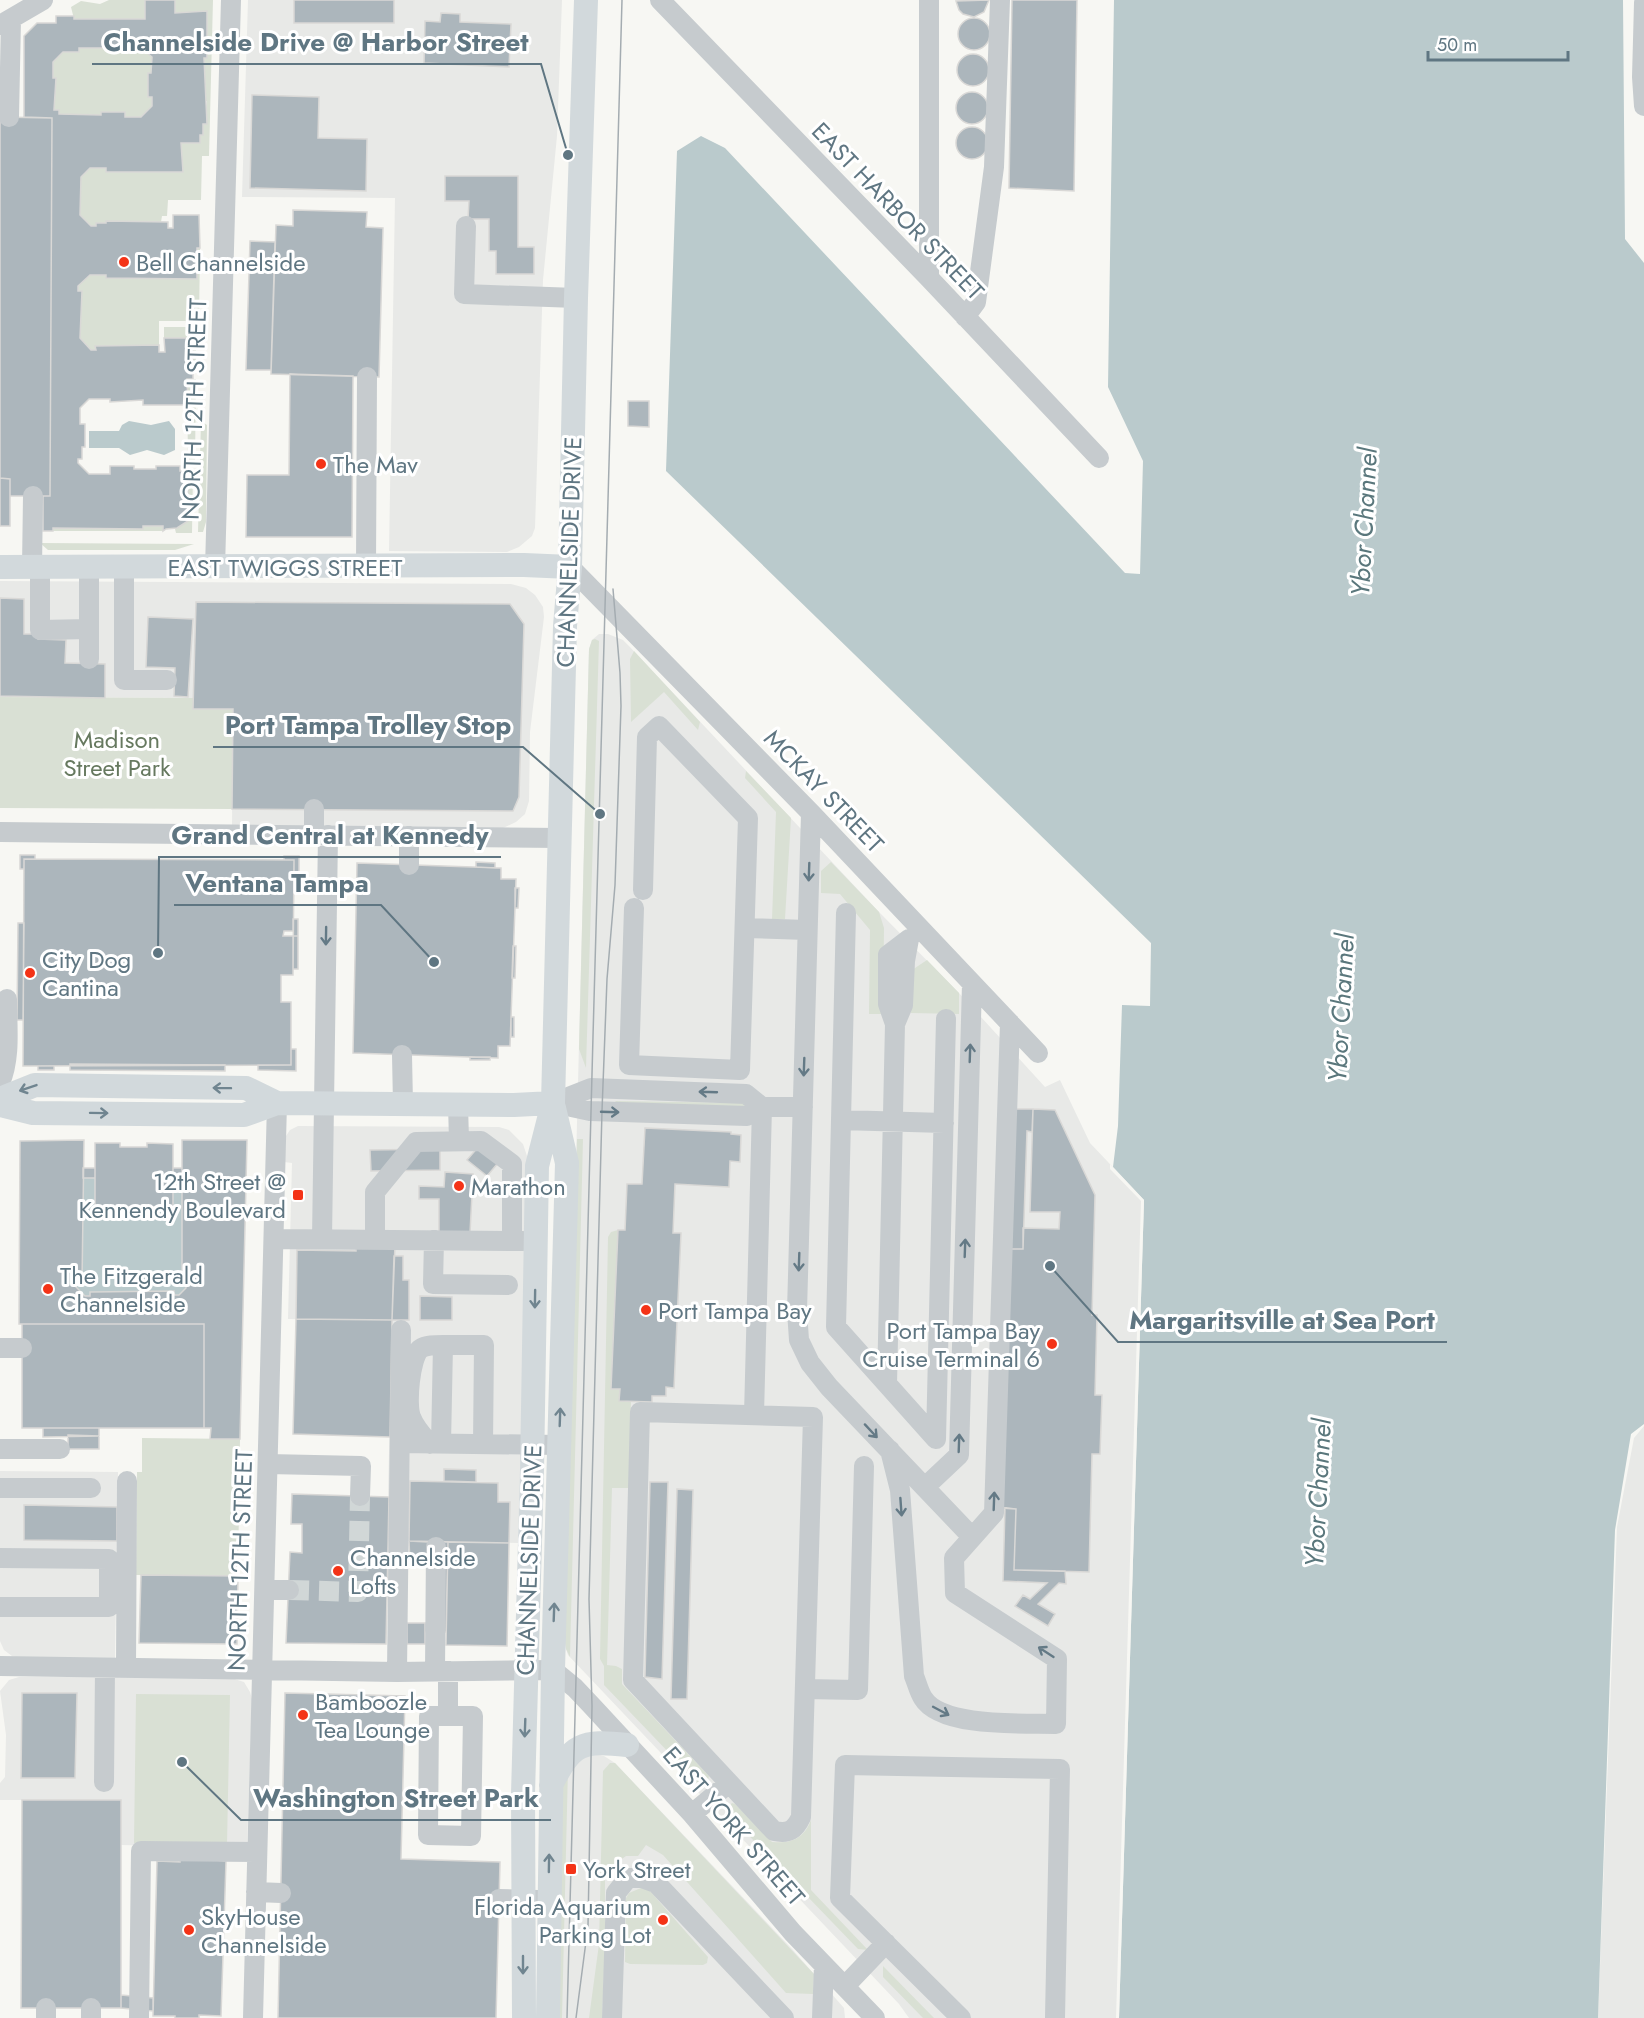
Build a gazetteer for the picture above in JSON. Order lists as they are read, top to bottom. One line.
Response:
{"streets":{"main road":["CHANNELSIDE DRIVE","EAST TWIGGS STREET"],"street":["EAST HARBOR STREET","NORTH 12TH STREET","MCKAY STREET","EAST YORK STREET"]},"crossings":[["NORTH 12TH STREET","EAST TWIGGS STREET"],["CHANNELSIDE DRIVE","EAST TWIGGS STREET"],["CHANNELSIDE DRIVE","MCKAY STREET"],["CHANNELSIDE DRIVE","EAST YORK STREET"],["EAST TWIGGS STREET","MCKAY STREET"]],"water":["Ybor Channel"],"parks":["Madison Street Park"],"places":{"other":["Channelside Drive @ Harbor Street","Bell Channelside","The Mav","Port Tampa Trolley Stop","Grand Central at Kennedy","Ventana Tampa","City Dog Cantina","Marathon","Margaritsville at Sea Port","The Fitzgerald Channelside","Port Tampa Bay","Port Tampa Bay Cruise Terminal 6","Channelside Lofts","Bamboozle Tea Lounge","Washington Street Park","Florida Aquarium Parking Lot","SkyHouse Channelside"],"transit":["12th Street @ Kennendy Boulevard","York Street"]},"scale_bar":"50 m"}
